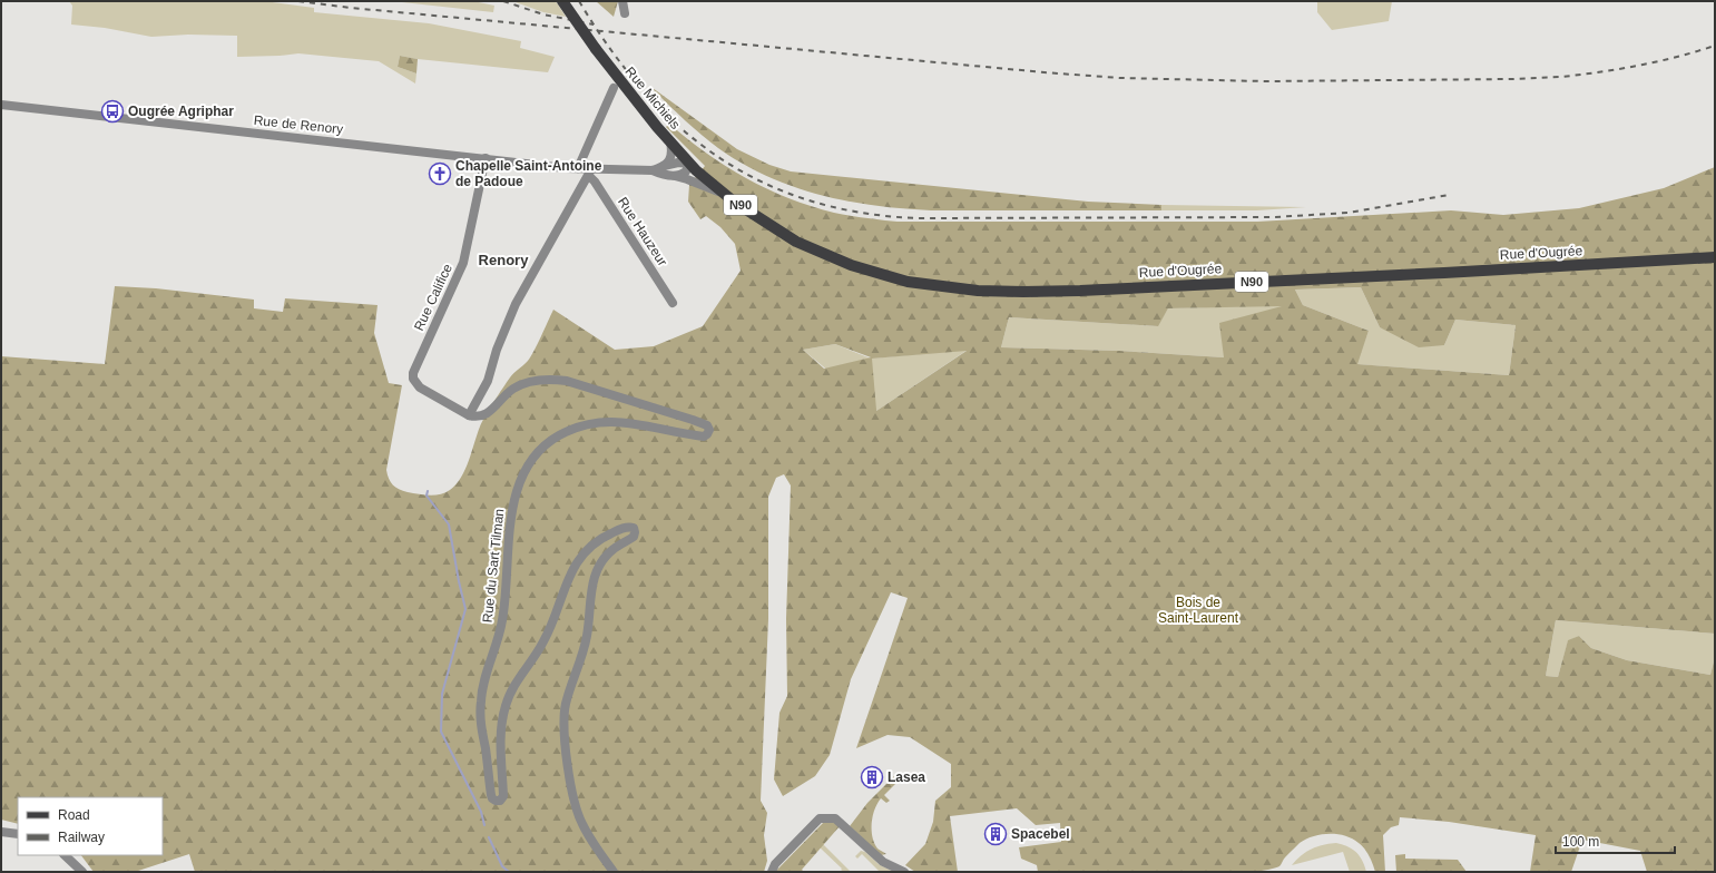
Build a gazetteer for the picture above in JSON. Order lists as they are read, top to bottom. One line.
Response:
{"streets":{"main road":["Rue Michiels","N90","Rue d'Ougrée"],"street":["Rue de Renory","Rue Hauzeur","Rue Califice","Rue du Sart Tilman"]},"crossings":[["Rue Michiels","Rue d'Ougrée"],["Rue de Renory","Rue d'Ougrée"],["Rue de Renory","Rue Califice"],["Rue Hauzeur","Rue d'Ougrée"],["Rue Califice","Rue du Sart Tilman"]],"districts":["Renory"],"parks":["Bois de Saint-Laurent"],"places":{"bus stop":["Ougrée Agriphar"],"church":["Chapelle Saint-Antoine de Padoue"],"building":["Lasea","Spacebel"]},"legend":["Road","Railway"],"scale_bar":"100 m"}
